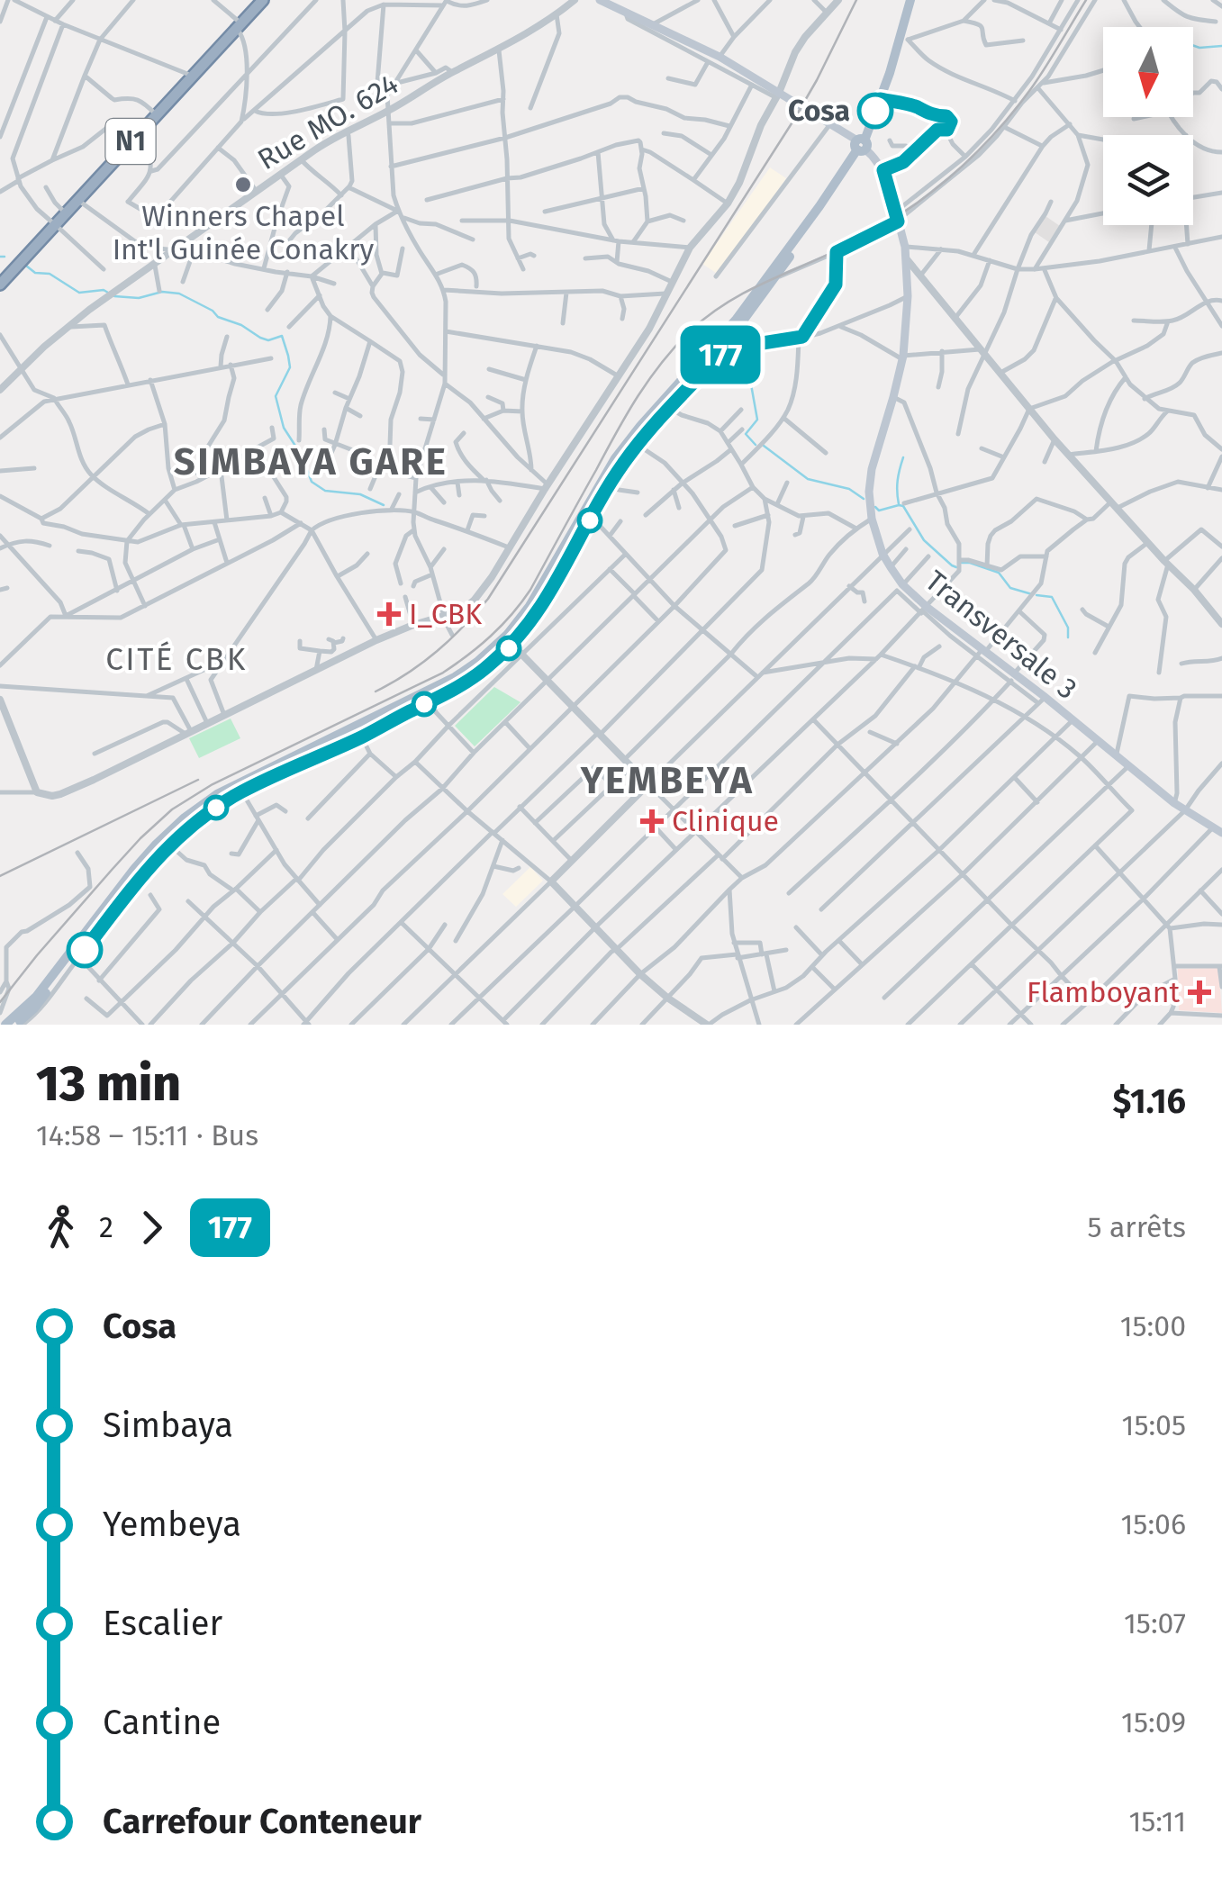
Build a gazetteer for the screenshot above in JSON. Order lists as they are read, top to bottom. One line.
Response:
{"streets":{"highway":["N1"],"main road":["Transversale 3"],"street":["Rue MO. 624"]},"districts":["SIMBAYA GARE","CITÉ CBK","YEMBEYA"],"places":{"other":["Cosa","Winners Chapel Int'l Guinée Conakry"],"health":["I_CBK","Clinique","Flamboyant"]},"lines":["bus line 177"],"north":"bottom","page":{"on_map":"177","heading":["13 min","14:58 – 15:11 · Bus","$1.16"],"legs":["2","177","5 arrêts"],"list":[{"name":"Cosa","value":"15:00"},{"name":"Simbaya","value":"15:05"},{"name":"Yembeya","value":"15:06"},{"name":"Escalier","value":"15:07"},{"name":"Cantine","value":"15:09"},{"name":"Carrefour Conteneur","value":"15:11"}]}}
